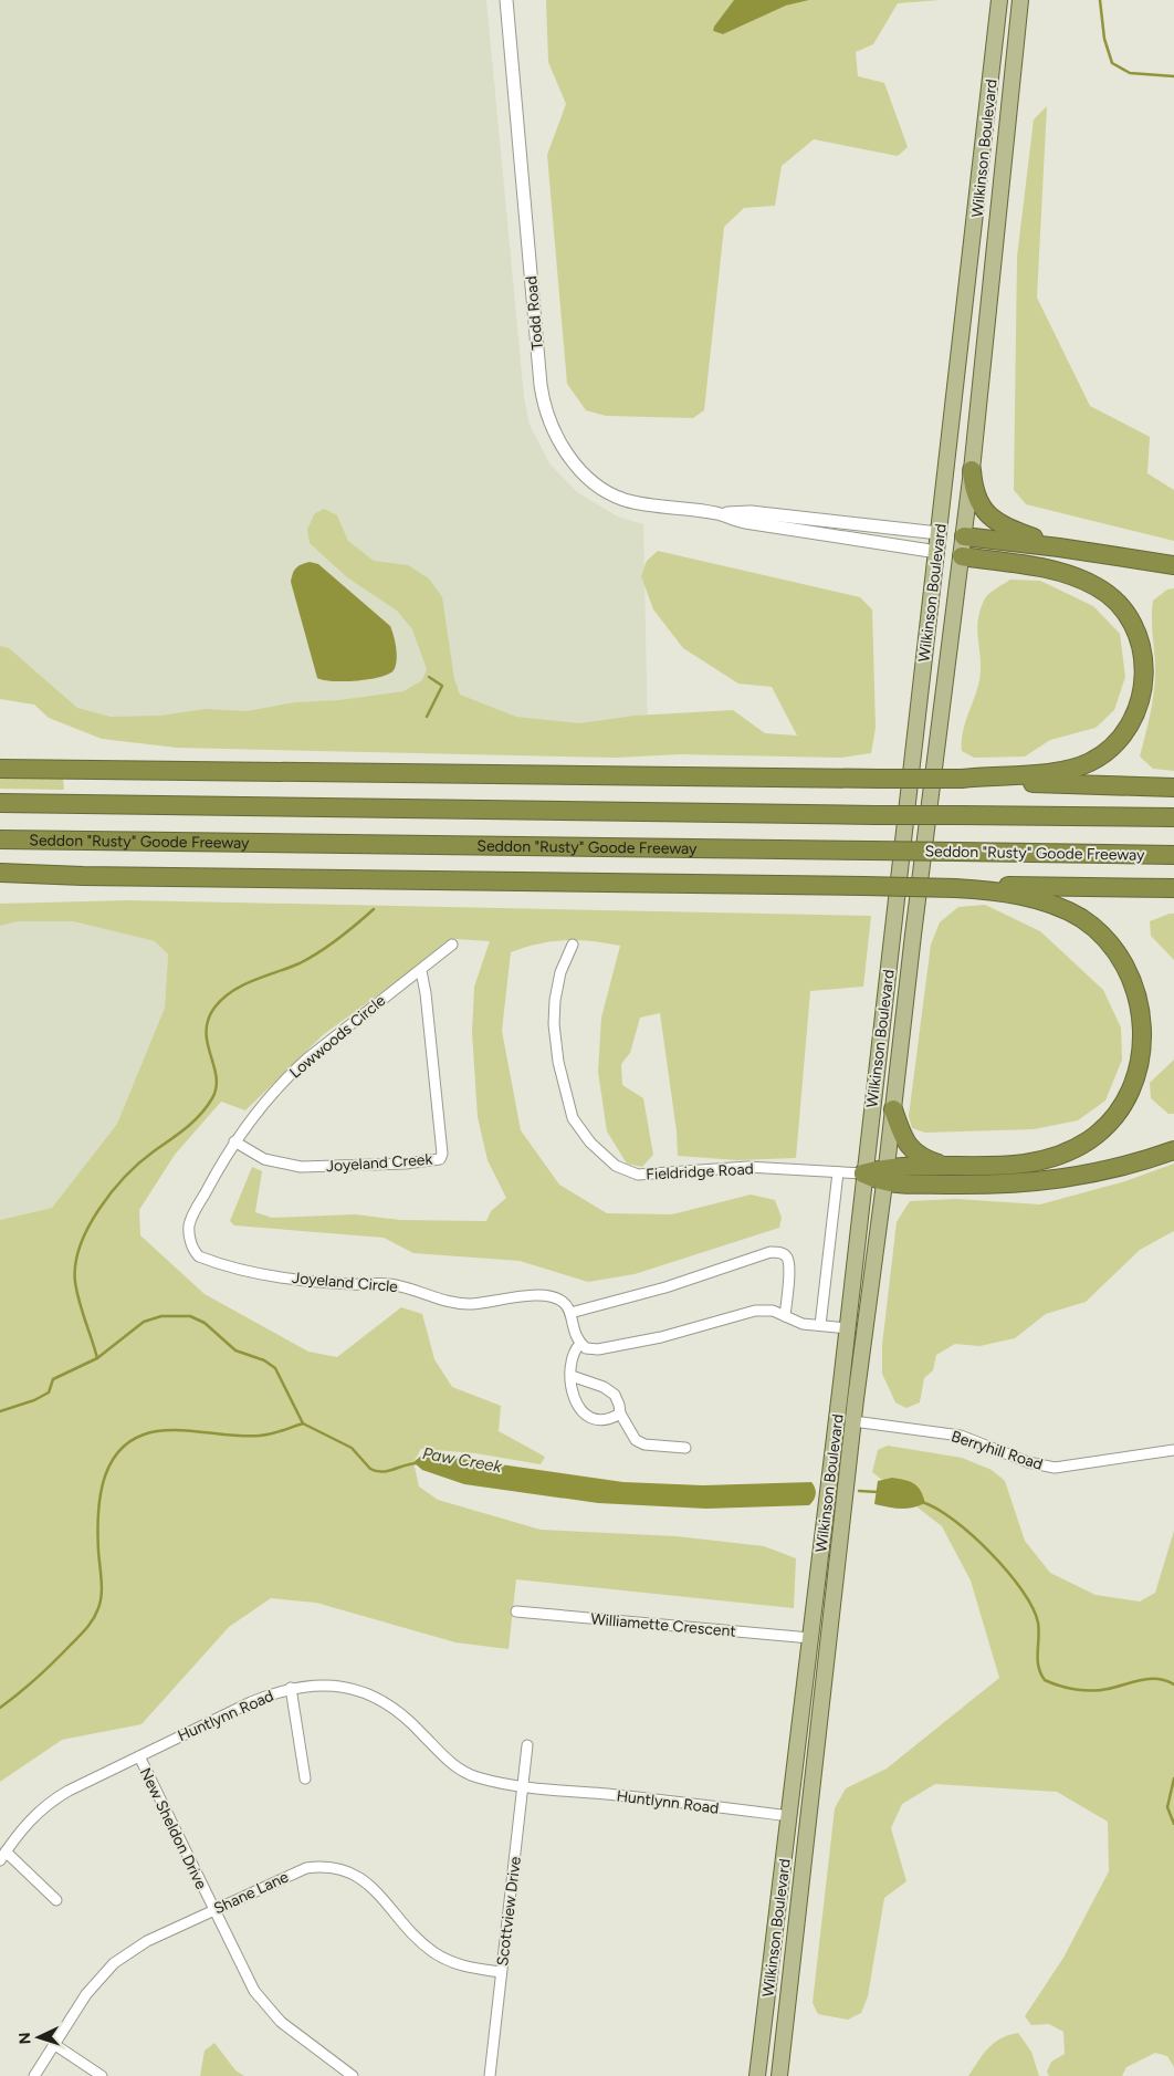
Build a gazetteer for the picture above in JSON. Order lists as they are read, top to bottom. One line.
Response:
{"streets":{"highway":["Seddon \"Rusty\" Goode Freeway"],"main road":["Wilkinson Boulevard"],"street":["Todd Road","Lowwoods Circle","Joyeland Creek","Fieldridge Road","Joyeland Circle","Berryhill Road","Williamette Crescent","Huntlynn Road","New Sheldon Drive","Shane Lane","Scottview Drive"]},"crossings":[["Wilkinson Boulevard","Todd Road"],["Wilkinson Boulevard","Fieldridge Road"],["Wilkinson Boulevard","Berryhill Road"],["Wilkinson Boulevard","Williamette Crescent"],["Wilkinson Boulevard","Huntlynn Road"],["Lowwoods Circle","Joyeland Creek"],["Lowwoods Circle","Joyeland Circle"],["Joyeland Creek","Joyeland Circle"],["Huntlynn Road","New Sheldon Drive"],["Huntlynn Road","Scottview Drive"],["New Sheldon Drive","Shane Lane"],["Shane Lane","Scottview Drive"]],"water":["Paw Creek"],"north":"left"}
